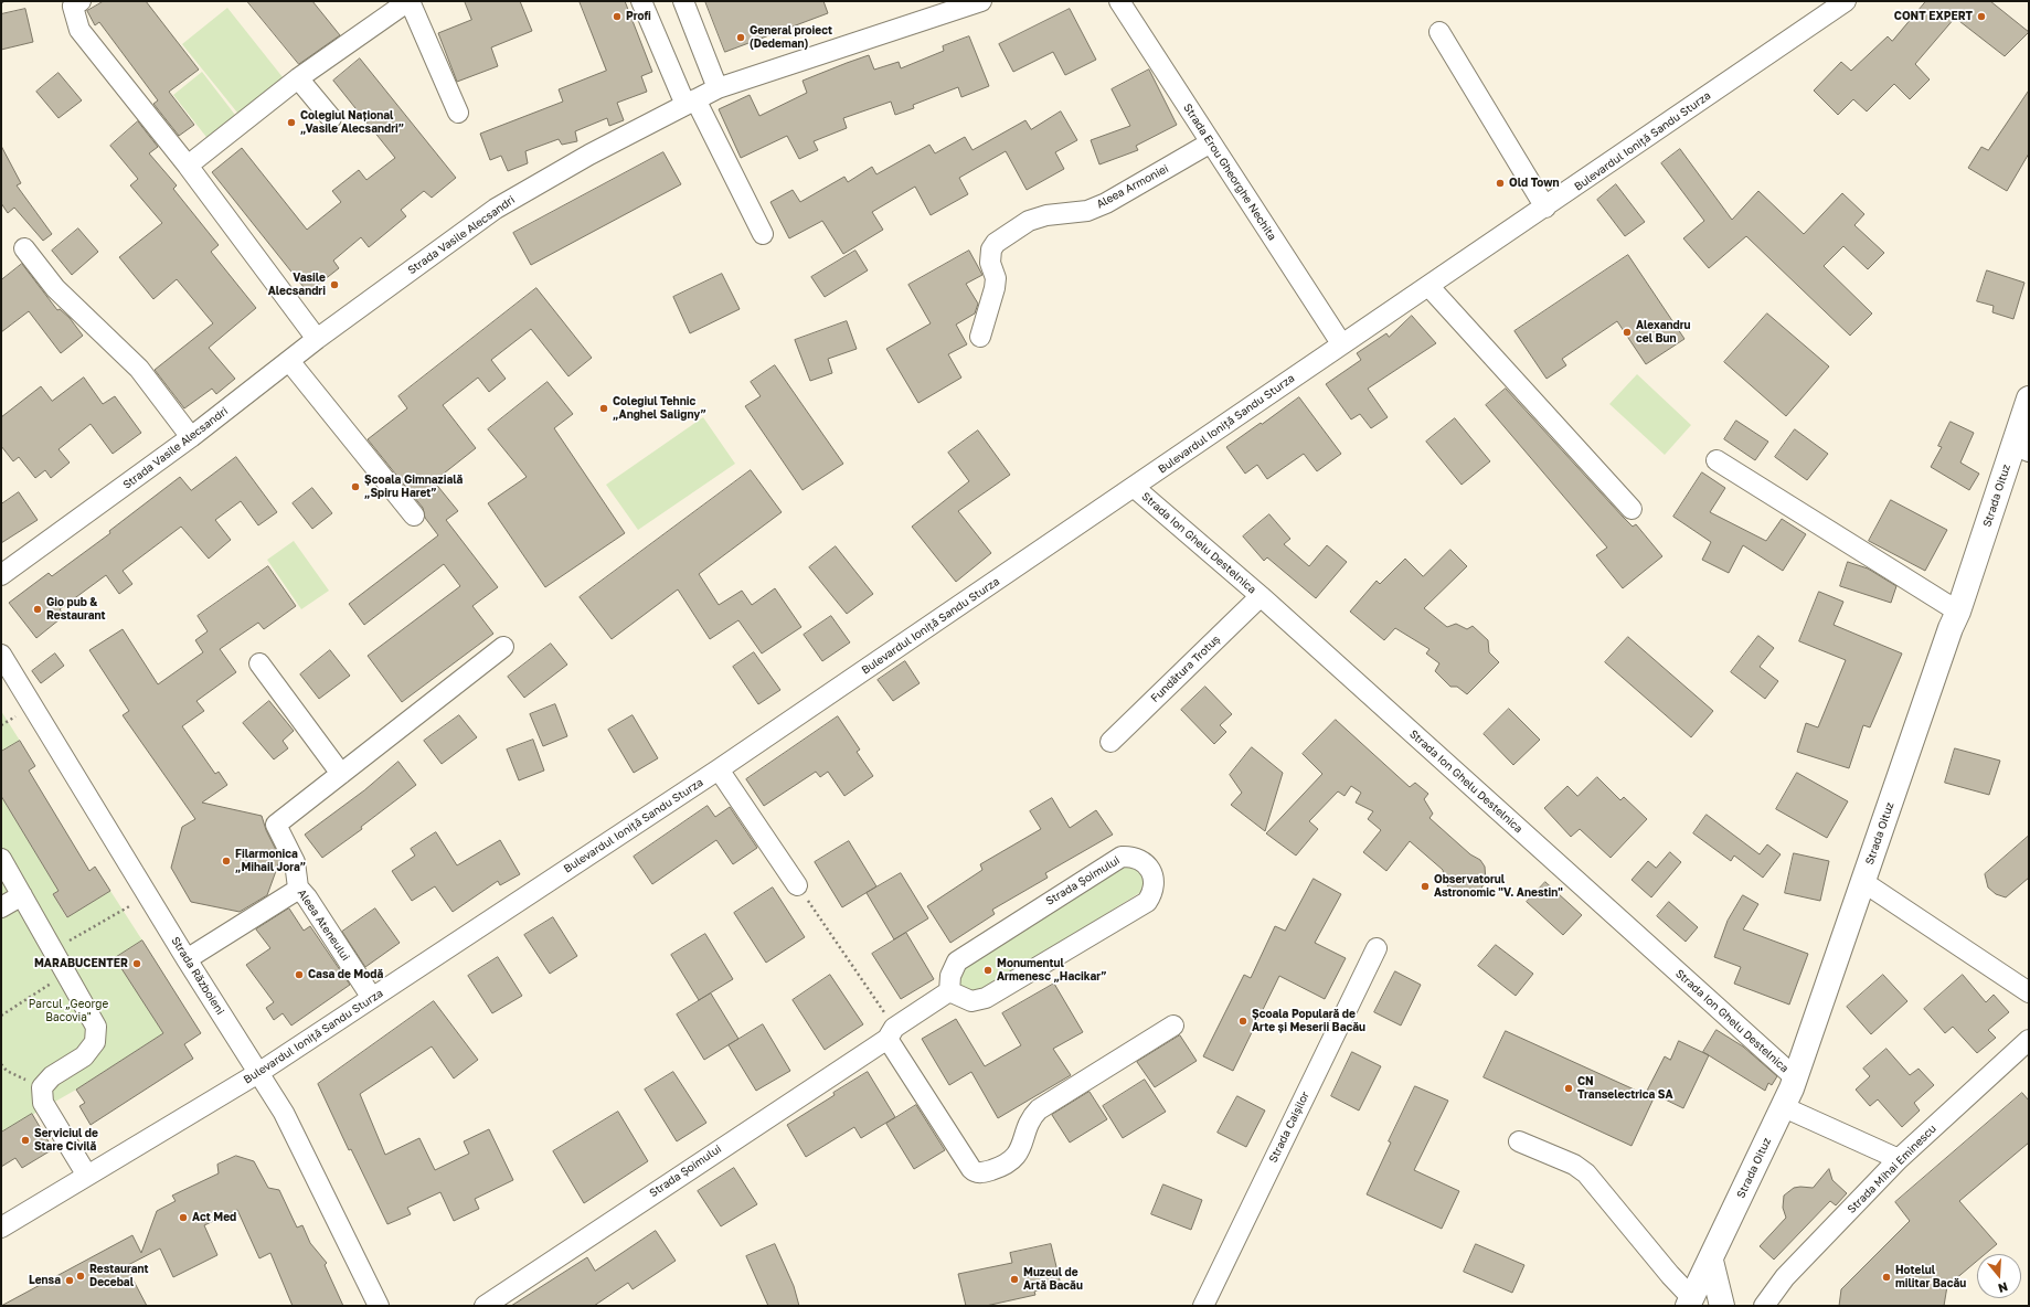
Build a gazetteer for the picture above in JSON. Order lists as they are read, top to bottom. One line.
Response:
{"streets":{"main road":["Strada Oituz"],"street":["Bulevardul Ioniță Sandu Sturza","Strada Erou Gheorghe Nechita","Aleea Armoniei","Strada Vasile Alecsandri","Strada Ion Ghelu Destelnica","Fundătura Trotuș","Strada Șoimului","Aleea Ateneului","Strada Războieni","Strada Caișilor","Strada Mihai Eminescu"]},"crossings":[["Bulevardul Ioniță Sandu Sturza","Strada Erou Gheorghe Nechita"],["Bulevardul Ioniță Sandu Sturza","Strada Ion Ghelu Destelnica"],["Bulevardul Ioniță Sandu Sturza","Aleea Ateneului"],["Bulevardul Ioniță Sandu Sturza","Strada Războieni"],["Strada Erou Gheorghe Nechita","Aleea Armoniei"],["Strada Oituz","Strada Ion Ghelu Destelnica"],["Strada Ion Ghelu Destelnica","Fundătura Trotuș"]],"parks":["Parcul „George Bacovia\""],"places":["Profi","CONT EXPERT","General proiect (Dedeman)","Colegiul Național „Vasile Alecsandri”","Old Town","Vasile Alecsandri","Alexandru cel Bun","Colegiul Tehnic „Anghel Saligny”","Școala Gimnazială „Spiru Haret”","Gio pub & Restaurant","Filarmonica „Mihail Jora”","Observatorul Astronomic \"V. Anestin\"","MARABUCENTER","Monumentul Armenesc „Hacikar”","Casa de Modă","Școala Populară de Arte și Meserii Bacău","CN Transelectrica SA","Serviciul de Stare Civilă","Act Med","Restaurant Decebal","Hotelul militar Bacău","Muzeul de Artă Bacău","Lensa"],"north":"bottom"}
